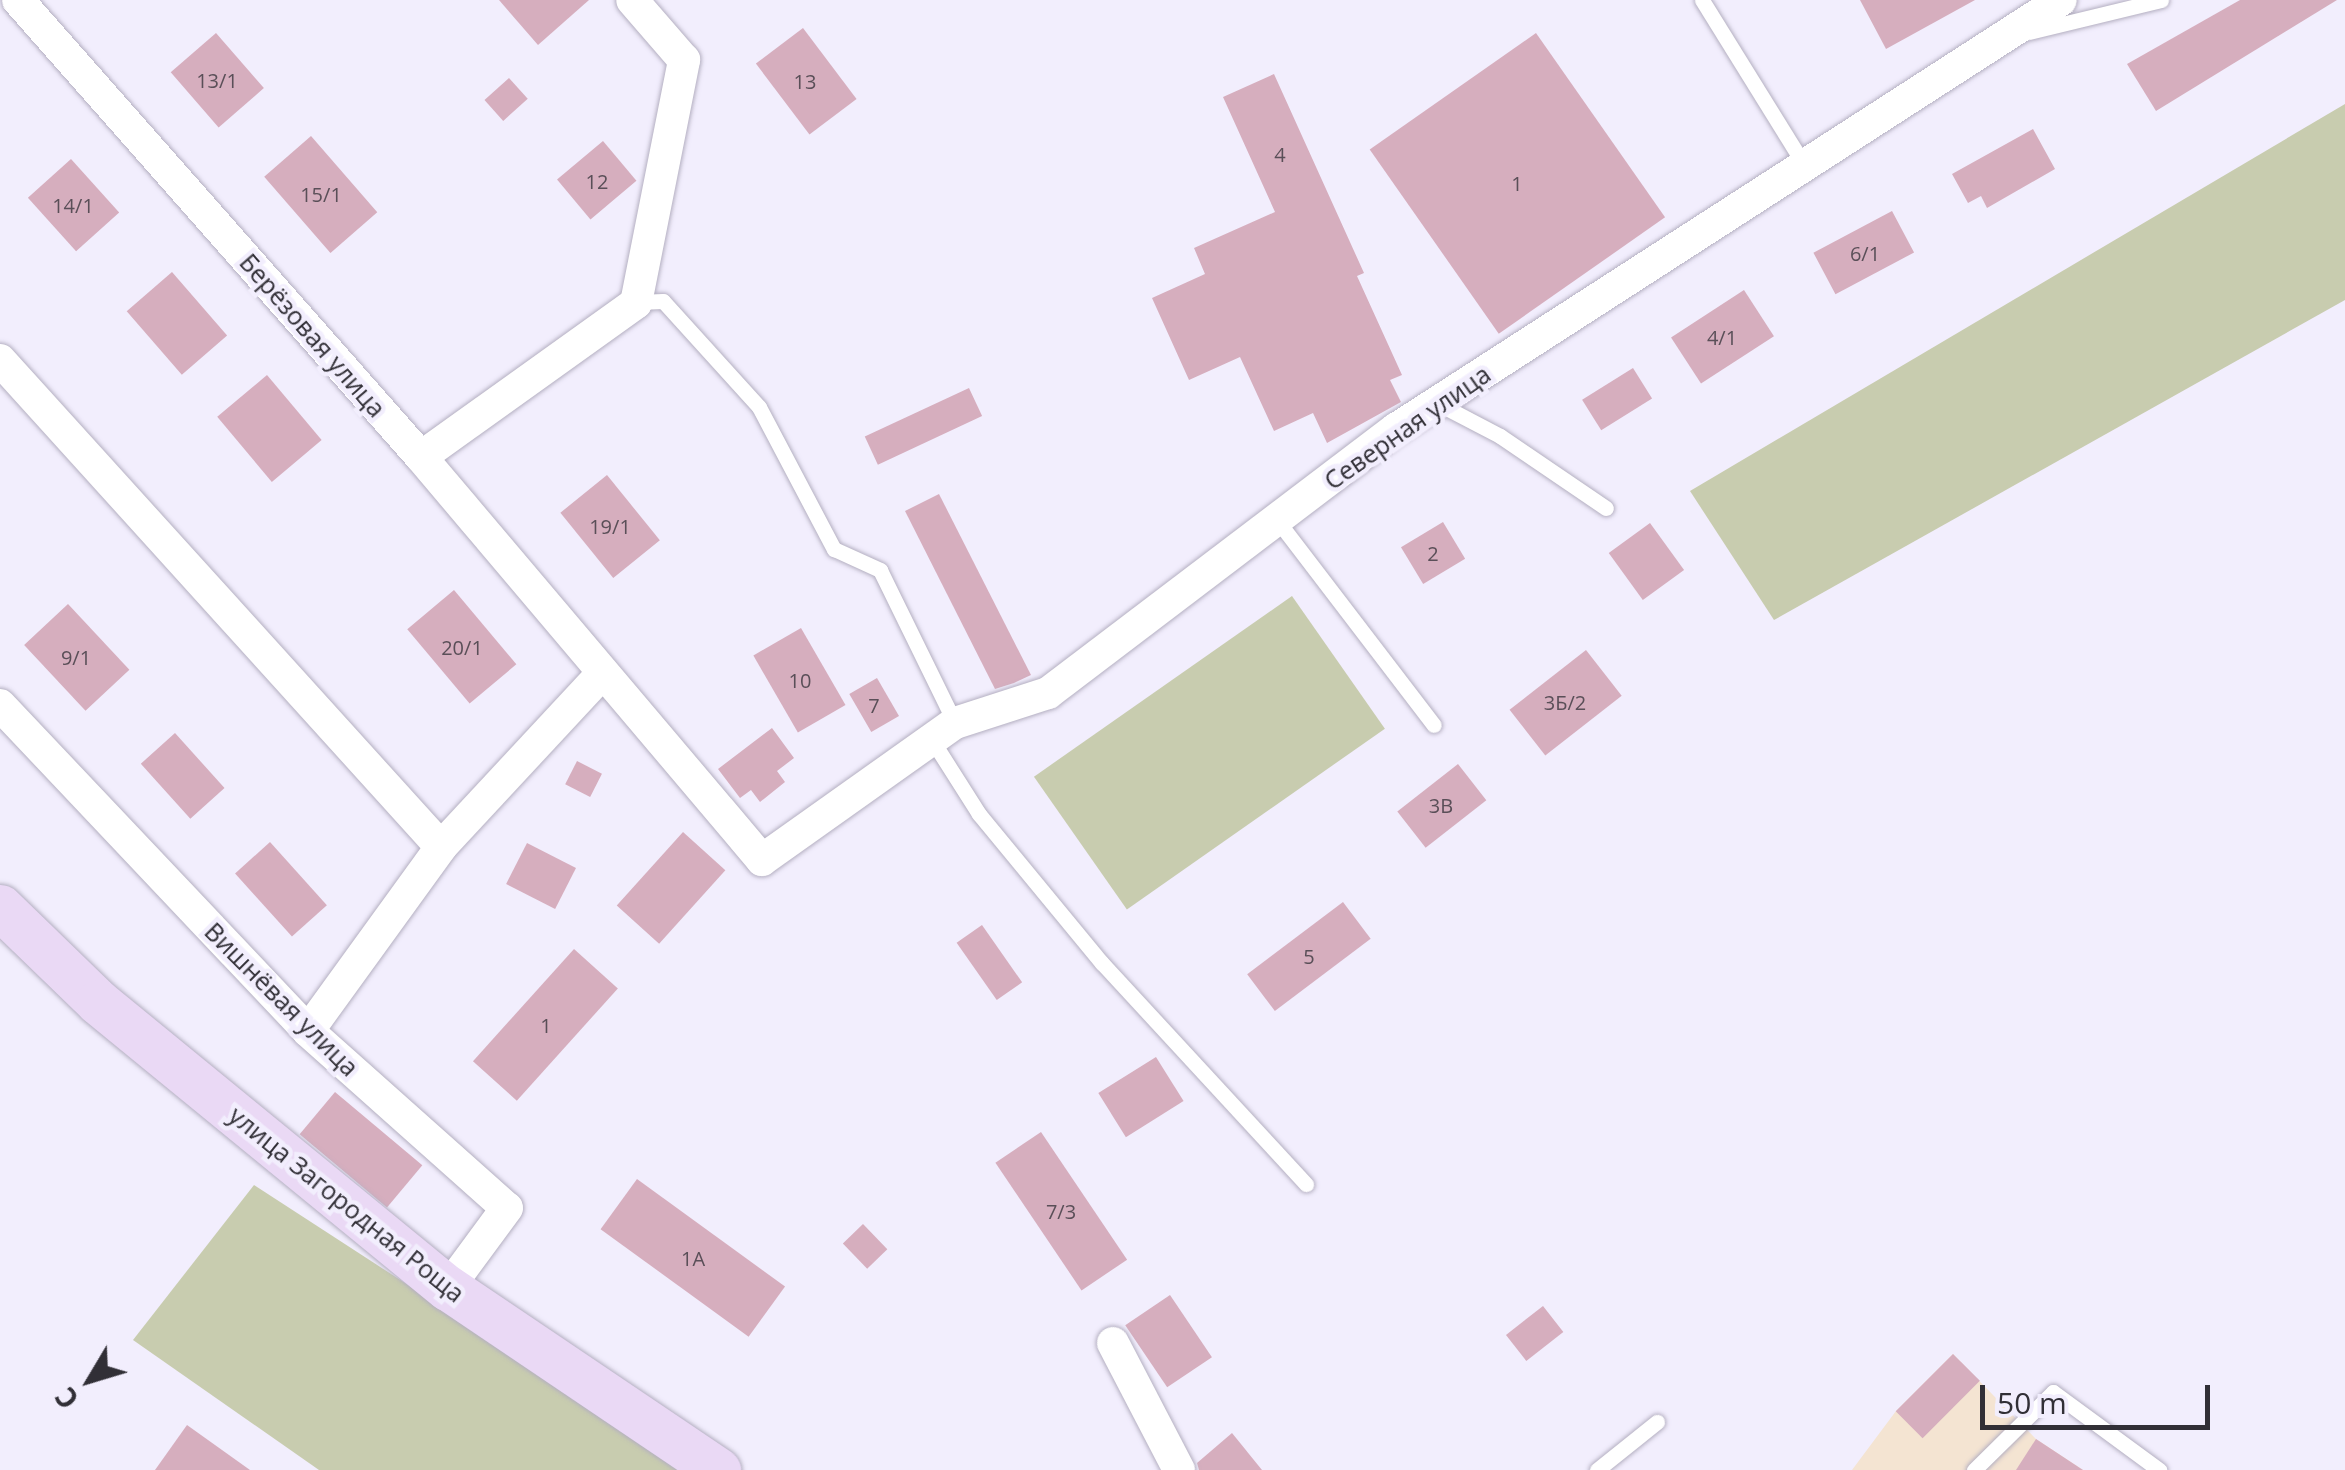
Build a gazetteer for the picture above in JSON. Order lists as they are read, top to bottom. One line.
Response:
{"streets":{"street":["Берёзовая улица","Северная улица","Вишнёвая улица","улица Загородная Роща"]},"crossings":[["Берёзовая улица","Северная улица"],["Вишнёвая улица","улица Загородная Роща"]],"house_numbers":["13/1","13","4","12","1","15/1","14/1","6/1","4/1","19/1","2","20/1","9/1","10","3Б/2","7","3В","5","1","7/3","1А"],"scale_bar":"50 m","north":"bottom left"}
